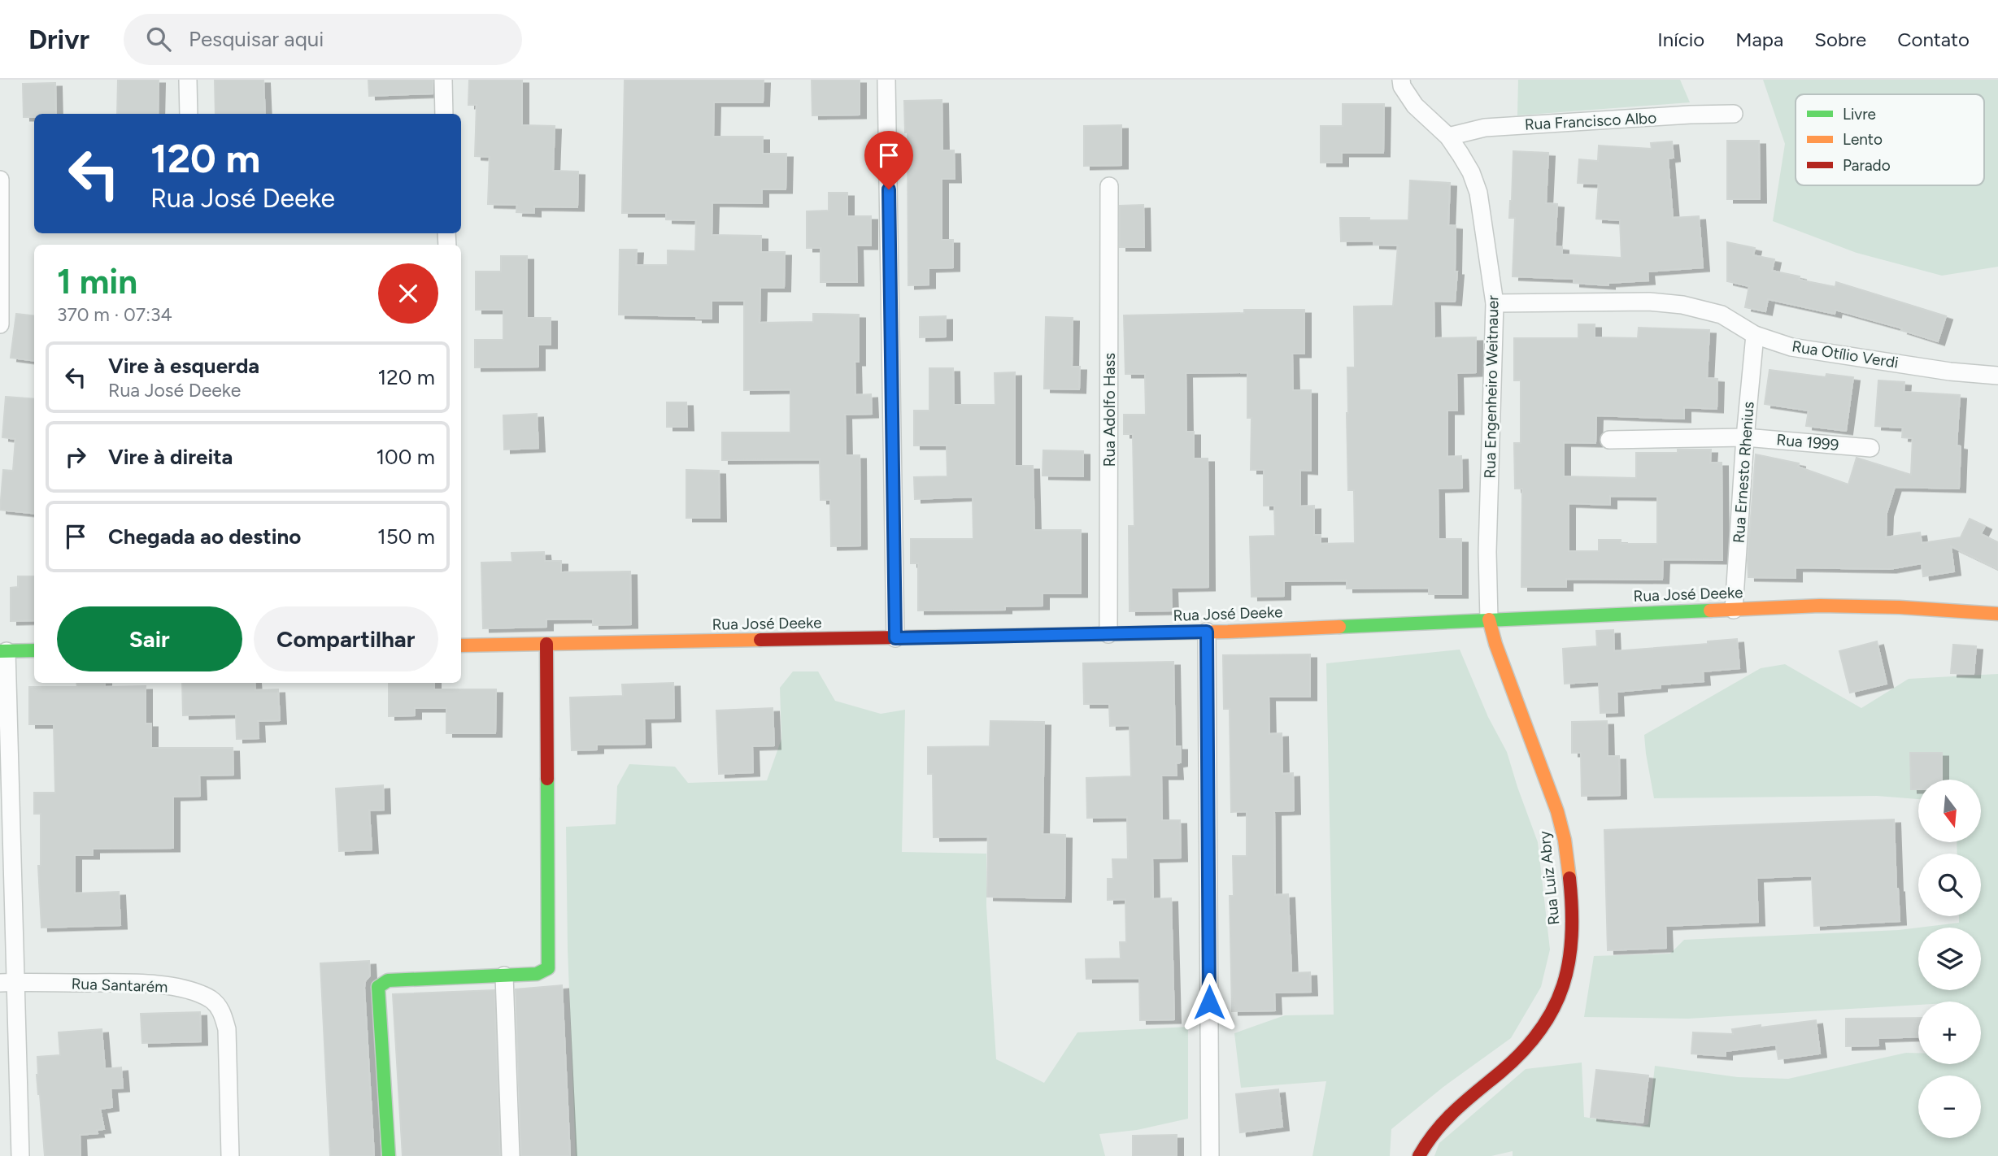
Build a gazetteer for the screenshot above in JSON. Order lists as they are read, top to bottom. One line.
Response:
{"streets":{"street":["Rua Francisco Albo","Rua Otílio Verdi","Rua Engenheiro Weitnauer","Rua Adolfo Hass","Rua 1999","Rua Ernesto Rhenius","Rua José Deeke","Rua Luiz Abry","Rua Santarém"]},"crossings":[["Rua Francisco Albo","Rua Engenheiro Weitnauer"],["Rua Otílio Verdi","Rua Engenheiro Weitnauer"],["Rua Otílio Verdi","Rua Ernesto Rhenius"],["Rua Engenheiro Weitnauer","Rua José Deeke"],["Rua Engenheiro Weitnauer","Rua Luiz Abry"],["Rua Adolfo Hass","Rua José Deeke"],["Rua 1999","Rua Ernesto Rhenius"],["Rua Ernesto Rhenius","Rua José Deeke"],["Rua José Deeke","Rua Luiz Abry"]],"legend":["Livre","Lento","Parado"],"north":"bottom","page":{"header":"Drivr","search":"Pesquisar aqui","nav":["Início","Mapa","Sobre","Contato"],"turn":["120 m","Rua José Deeke"],"heading":["1 min","370 m · 07:34"],"list":[{"name":"Vire à esquerda","note":"Rua José Deeke","value":"120 m"},{"name":"Vire à direita","value":"100 m"},{"name":"Chegada ao destino","value":"150 m"}],"buttons":["Sair","Compartilhar"],"map_buttons":["+","−"]}}
